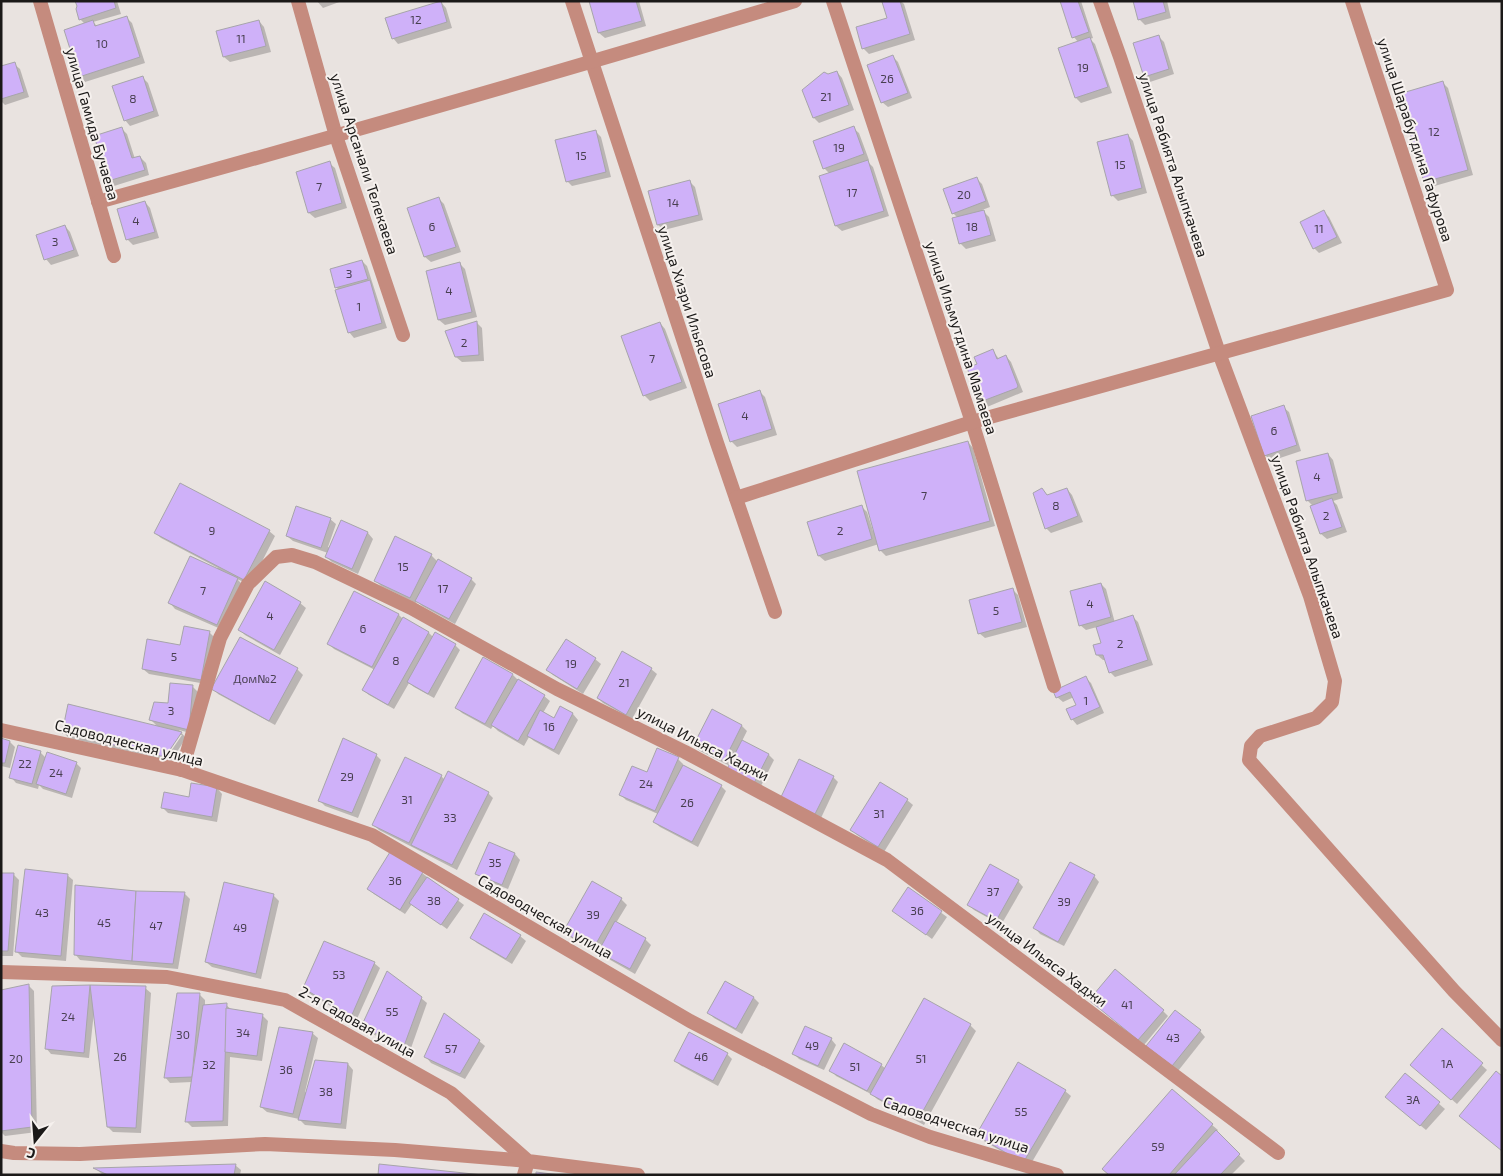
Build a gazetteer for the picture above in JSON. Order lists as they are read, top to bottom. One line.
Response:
{"streets":{"street":["улица Гамида Бучаева","улица Шарабутдина Гафурова","улица Арсанали Телекаева","улица Рабията Алыпкачева","улица Хизри Ильясова","улица Ильмутдина Мамаева","Садоводческая улица","улица Ильяса Хаджи","2-я Садовая улица"]},"crossings":[["улица Шарабутдина Гафурова","улица Рабията Алыпкачева"],["Садоводческая улица","улица Ильяса Хаджи"]],"house_numbers":["12","11","10","19","26","21","8","12","19","15","15","7","17","20","14","4","6","18","11","3","3","4","1","2","7","4","6","4","7","8","2","9","2","15","17","7","4","5","4","6","2","5","8","19","Дом№2","21","1","3","16","22","24","29","24","31","26","31","33","35","36","37","38","39","36","43","39","45","47","49","53","41","55","24","34","30","43","49","57","26","46","20","51","1А","32","51","36","38","3А","55","59"],"north":"bottom"}
